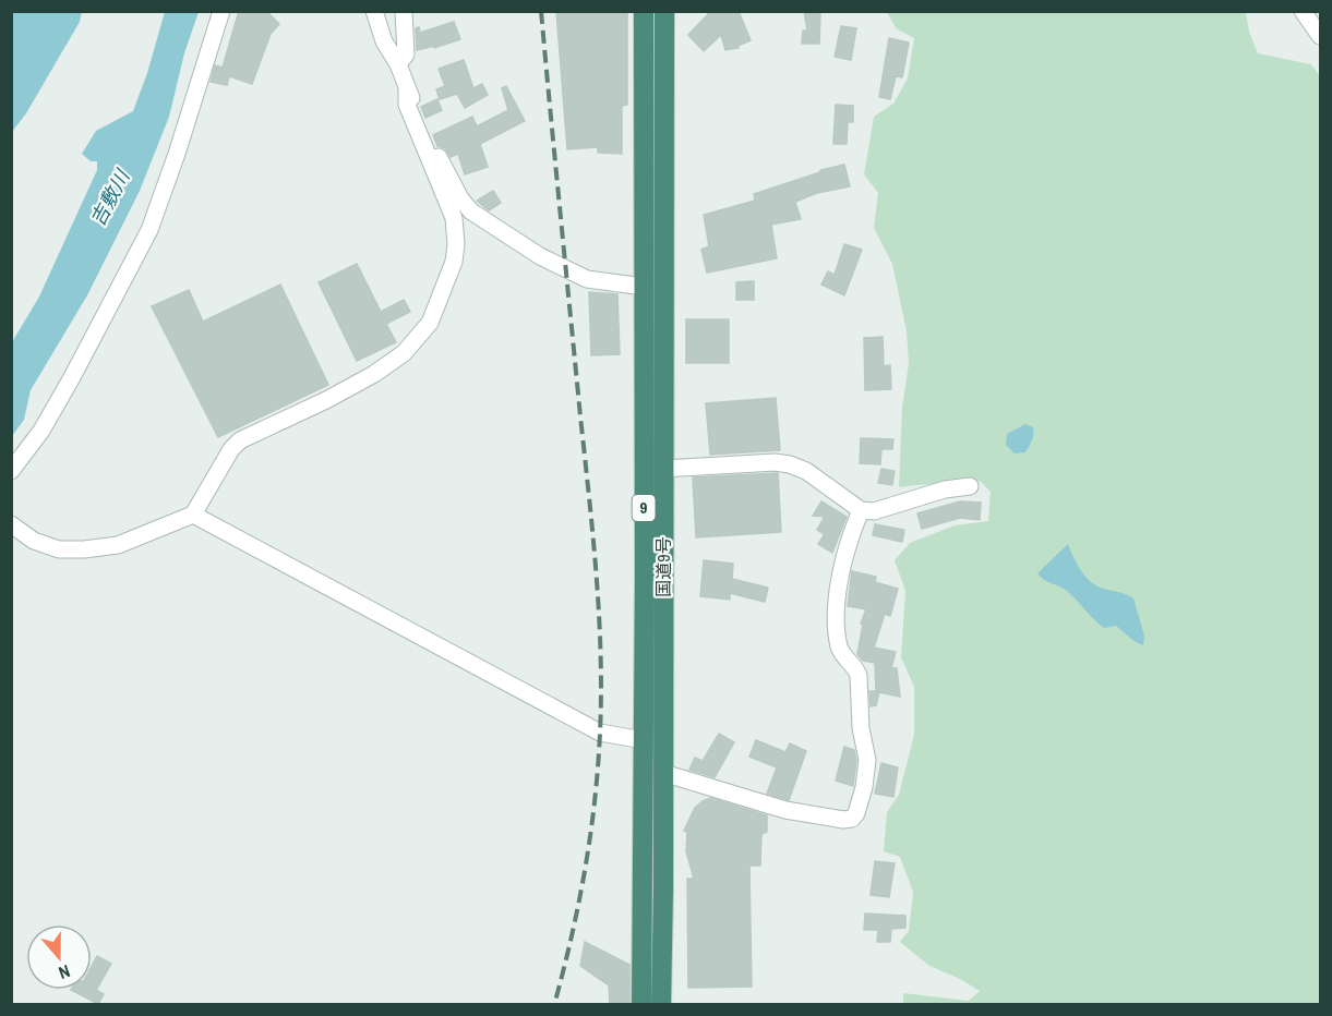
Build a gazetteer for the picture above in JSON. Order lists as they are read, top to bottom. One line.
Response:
{"streets":{"highway":["9","国道9号"]},"water":["吉敷川"],"north":"bottom"}
